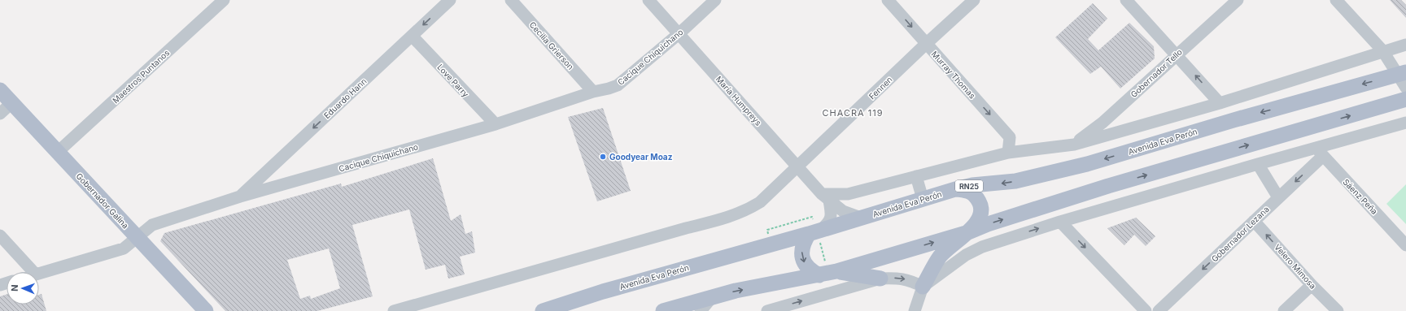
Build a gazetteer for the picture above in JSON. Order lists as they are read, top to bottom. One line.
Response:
{"streets":{"main road":["Avenida Eva Perón","RN25","Gobernador Galina"],"street":["Cecilia Grierson","Cacique Chiquichano","Gobernador Tello","Murray Thomas","Maestros Puntanos","Love Parry","Fennen","Eduardo Hann","María Humpreys","Sáenz Peña","Gobernador Lezana","Velero Mimosa"]},"crossings":[["Cecilia Grierson","Cacique Chiquichano"],["Cacique Chiquichano","Love Parry"],["Cacique Chiquichano","Eduardo Hann"],["Cacique Chiquichano","María Humpreys"],["Cacique Chiquichano","Gobernador Galina"],["Murray Thomas","Fennen"],["Maestros Puntanos","Gobernador Galina"],["Love Parry","Eduardo Hann"],["Fennen","María Humpreys"],["María Humpreys","Avenida Eva Perón"],["Sáenz Peña","Gobernador Lezana"],["Gobernador Lezana","Velero Mimosa"]],"one_way":["Murray Thomas","Eduardo Hann","Gobernador Lezana","Velero Mimosa"],"districts":["CHACRA 119"],"places":["Goodyear Moaz"],"north":"left"}
